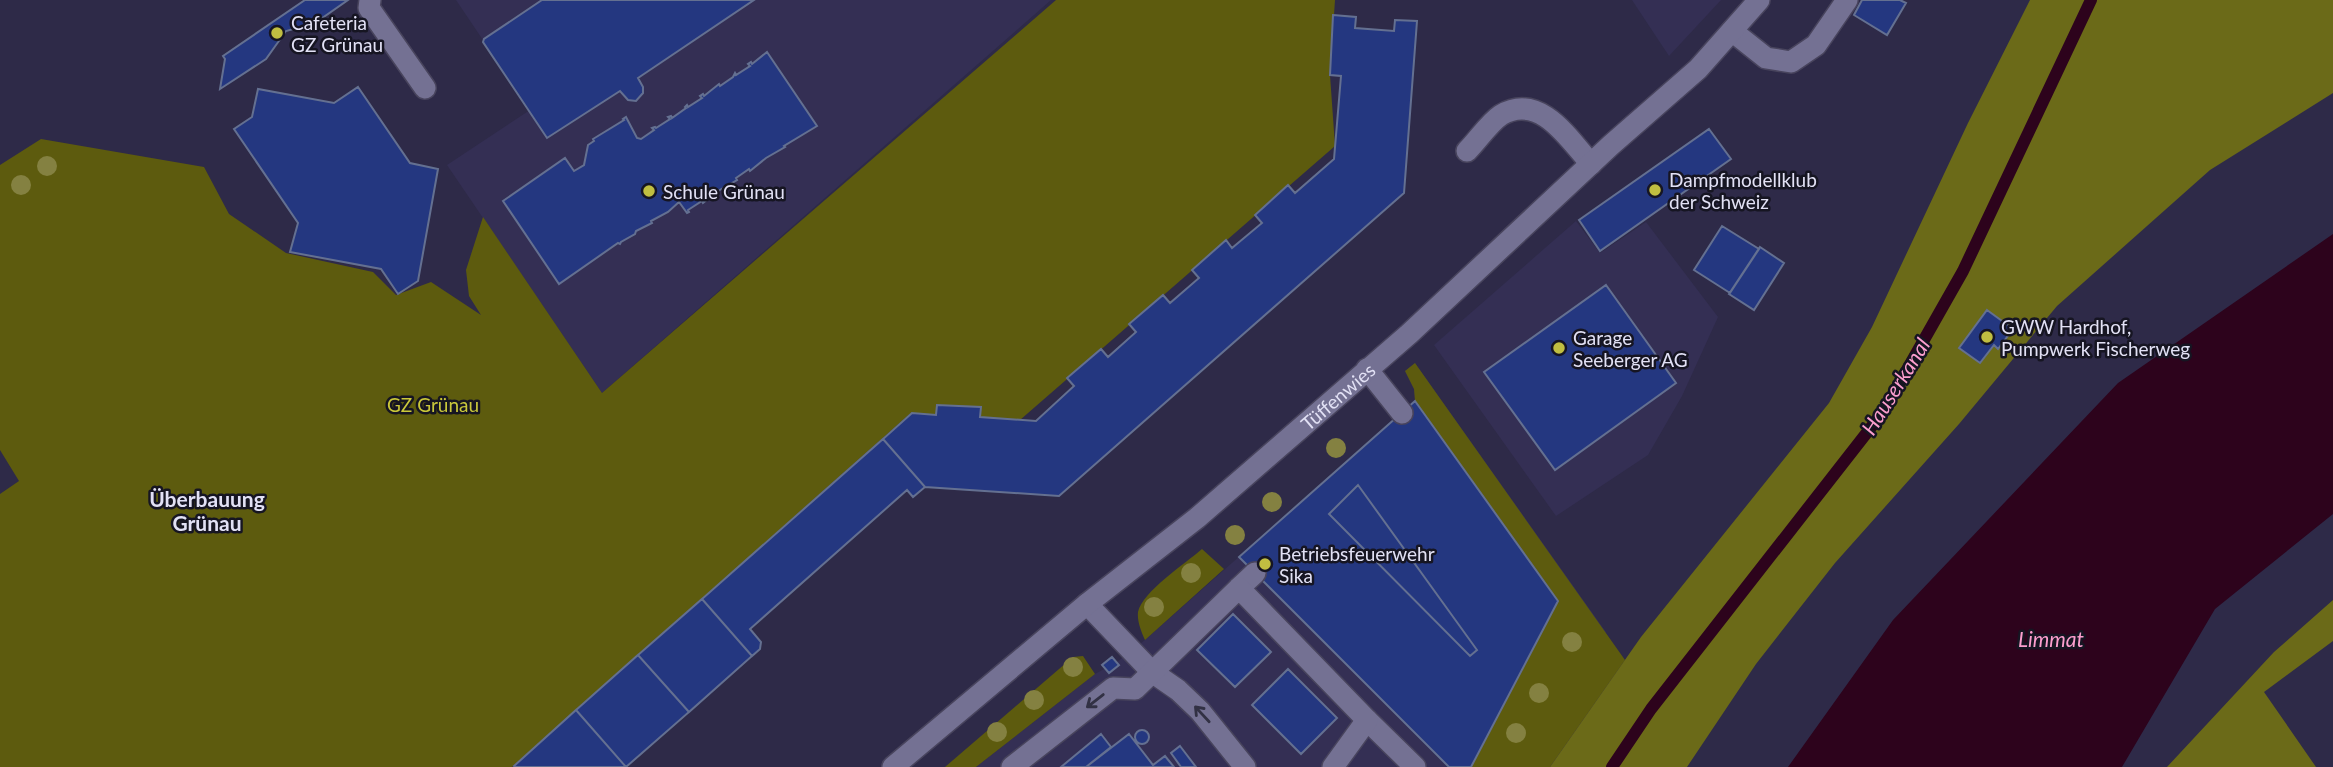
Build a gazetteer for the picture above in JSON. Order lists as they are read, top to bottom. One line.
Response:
{"streets":{"street":["Tüffenwies"]},"districts":["Überbauung Grünau"],"water":["Hauserkanal","Limmat"],"parks":["GZ Grünau"],"places":["Cafeteria GZ Grünau","Dampfmodellklub der Schweiz","Schule Grünau","GWW Hardhof, Pumpwerk Fischerweg","Garage Seeberger AG","Betriebsfeuerwehr Sika"]}
